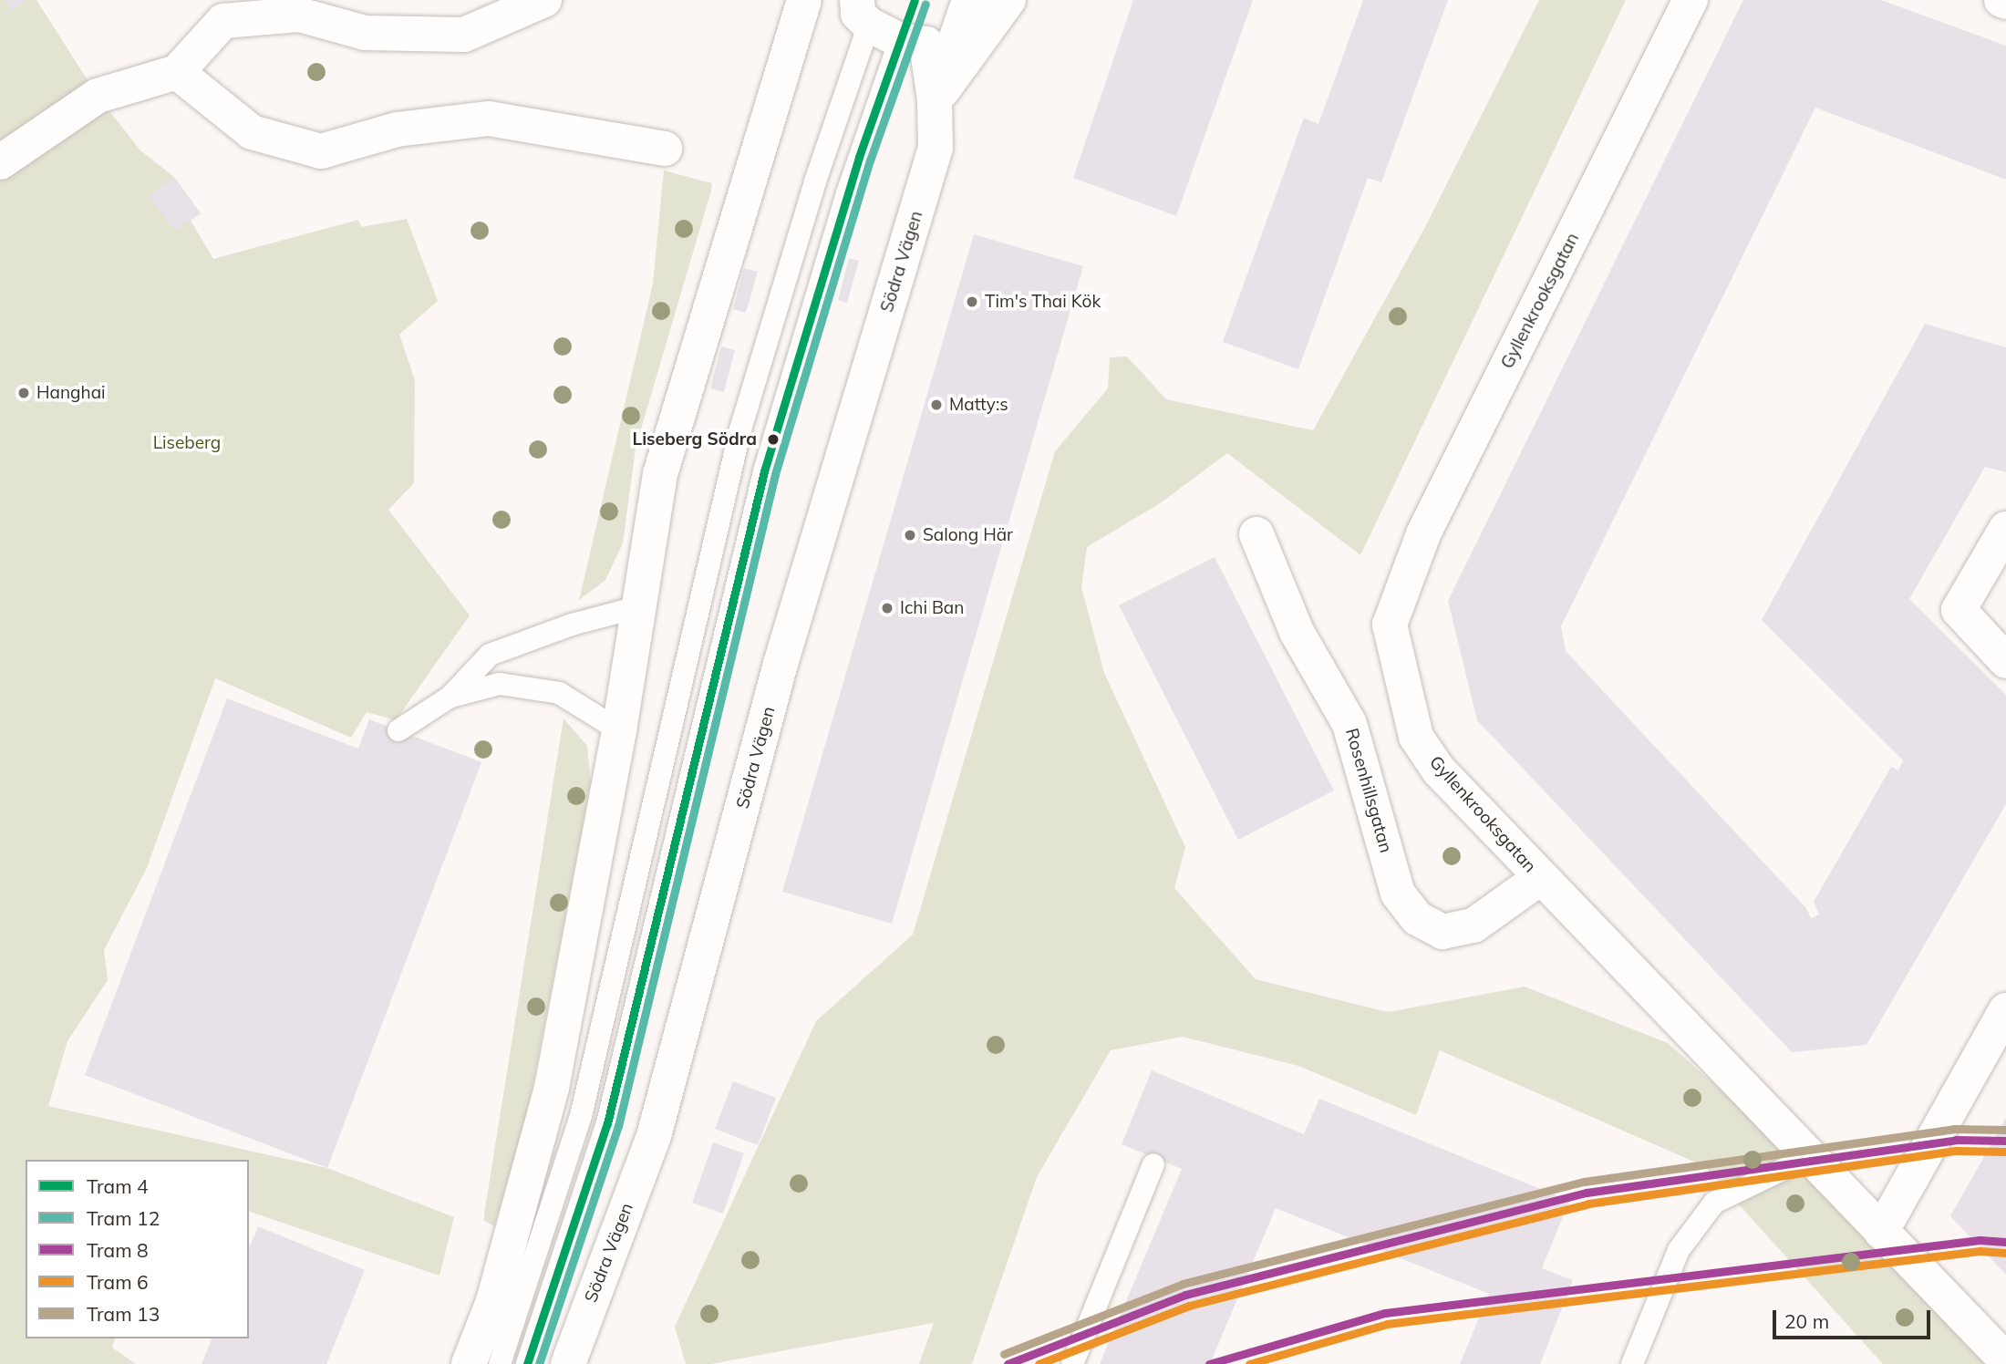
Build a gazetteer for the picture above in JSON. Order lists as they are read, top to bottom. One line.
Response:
{"streets":{"street":["Södra Vägen","Gyllenkrooksgatan","Rosenhillsgatan"]},"crossings":[["Gyllenkrooksgatan","Rosenhillsgatan"]],"parks":["Liseberg"],"places":["Tim's Thai Kök","Hanghai","Matty:s","Liseberg Södra","Salong Här","Ichi Ban"],"lines":["tram line 4","tram line 12","tram line 13","tram line 8","tram line 6"],"legend":["Tram 4","Tram 12","Tram 8","Tram 6","Tram 13"],"scale_bar":"20 m"}
